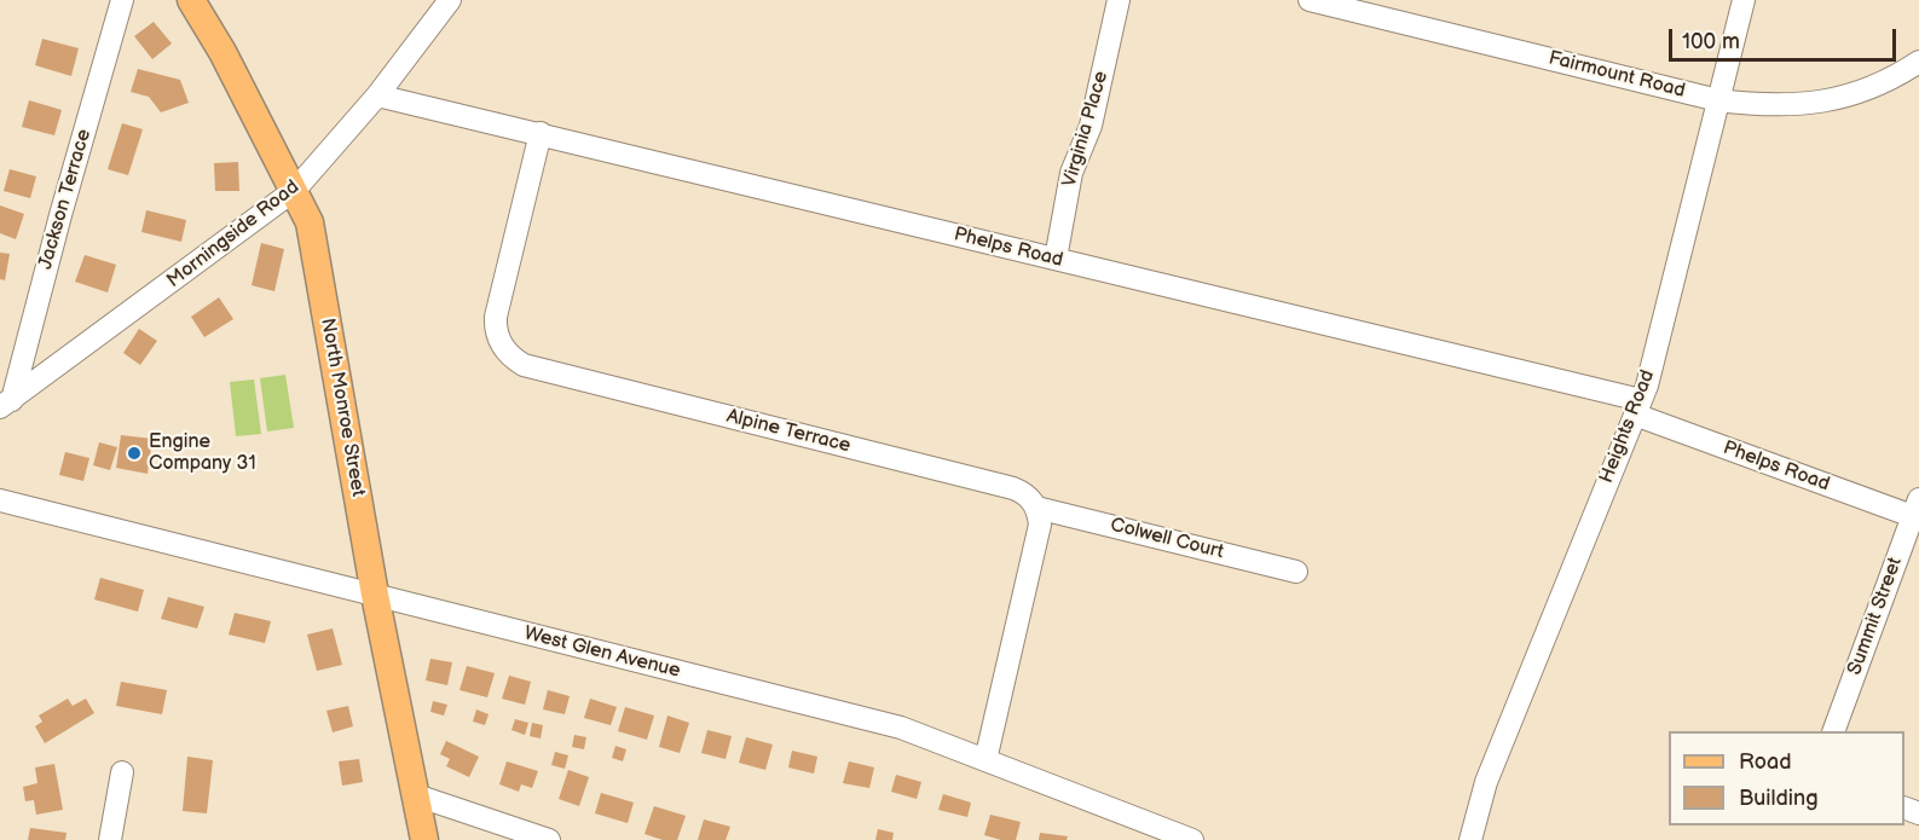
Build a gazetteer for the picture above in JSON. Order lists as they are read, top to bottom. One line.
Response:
{"streets":{"main road":["North Monroe Street"],"street":["Fairmount Road","Virginia Place","Jackson Terrace","Morningside Road","Phelps Road","Heights Road","Alpine Terrace","Colwell Court","Summit Street","West Glen Avenue"]},"crossings":[["Fairmount Road","Heights Road"],["Virginia Place","Phelps Road"],["Jackson Terrace","Morningside Road"],["Morningside Road","Phelps Road"],["Morningside Road","North Monroe Street"],["Phelps Road","Heights Road"],["Phelps Road","Alpine Terrace"],["Phelps Road","Summit Street"],["North Monroe Street","West Glen Avenue"],["Alpine Terrace","Colwell Court"]],"places":["Engine Company 31"],"legend":["Road","Building"],"scale_bar":"100 m"}
